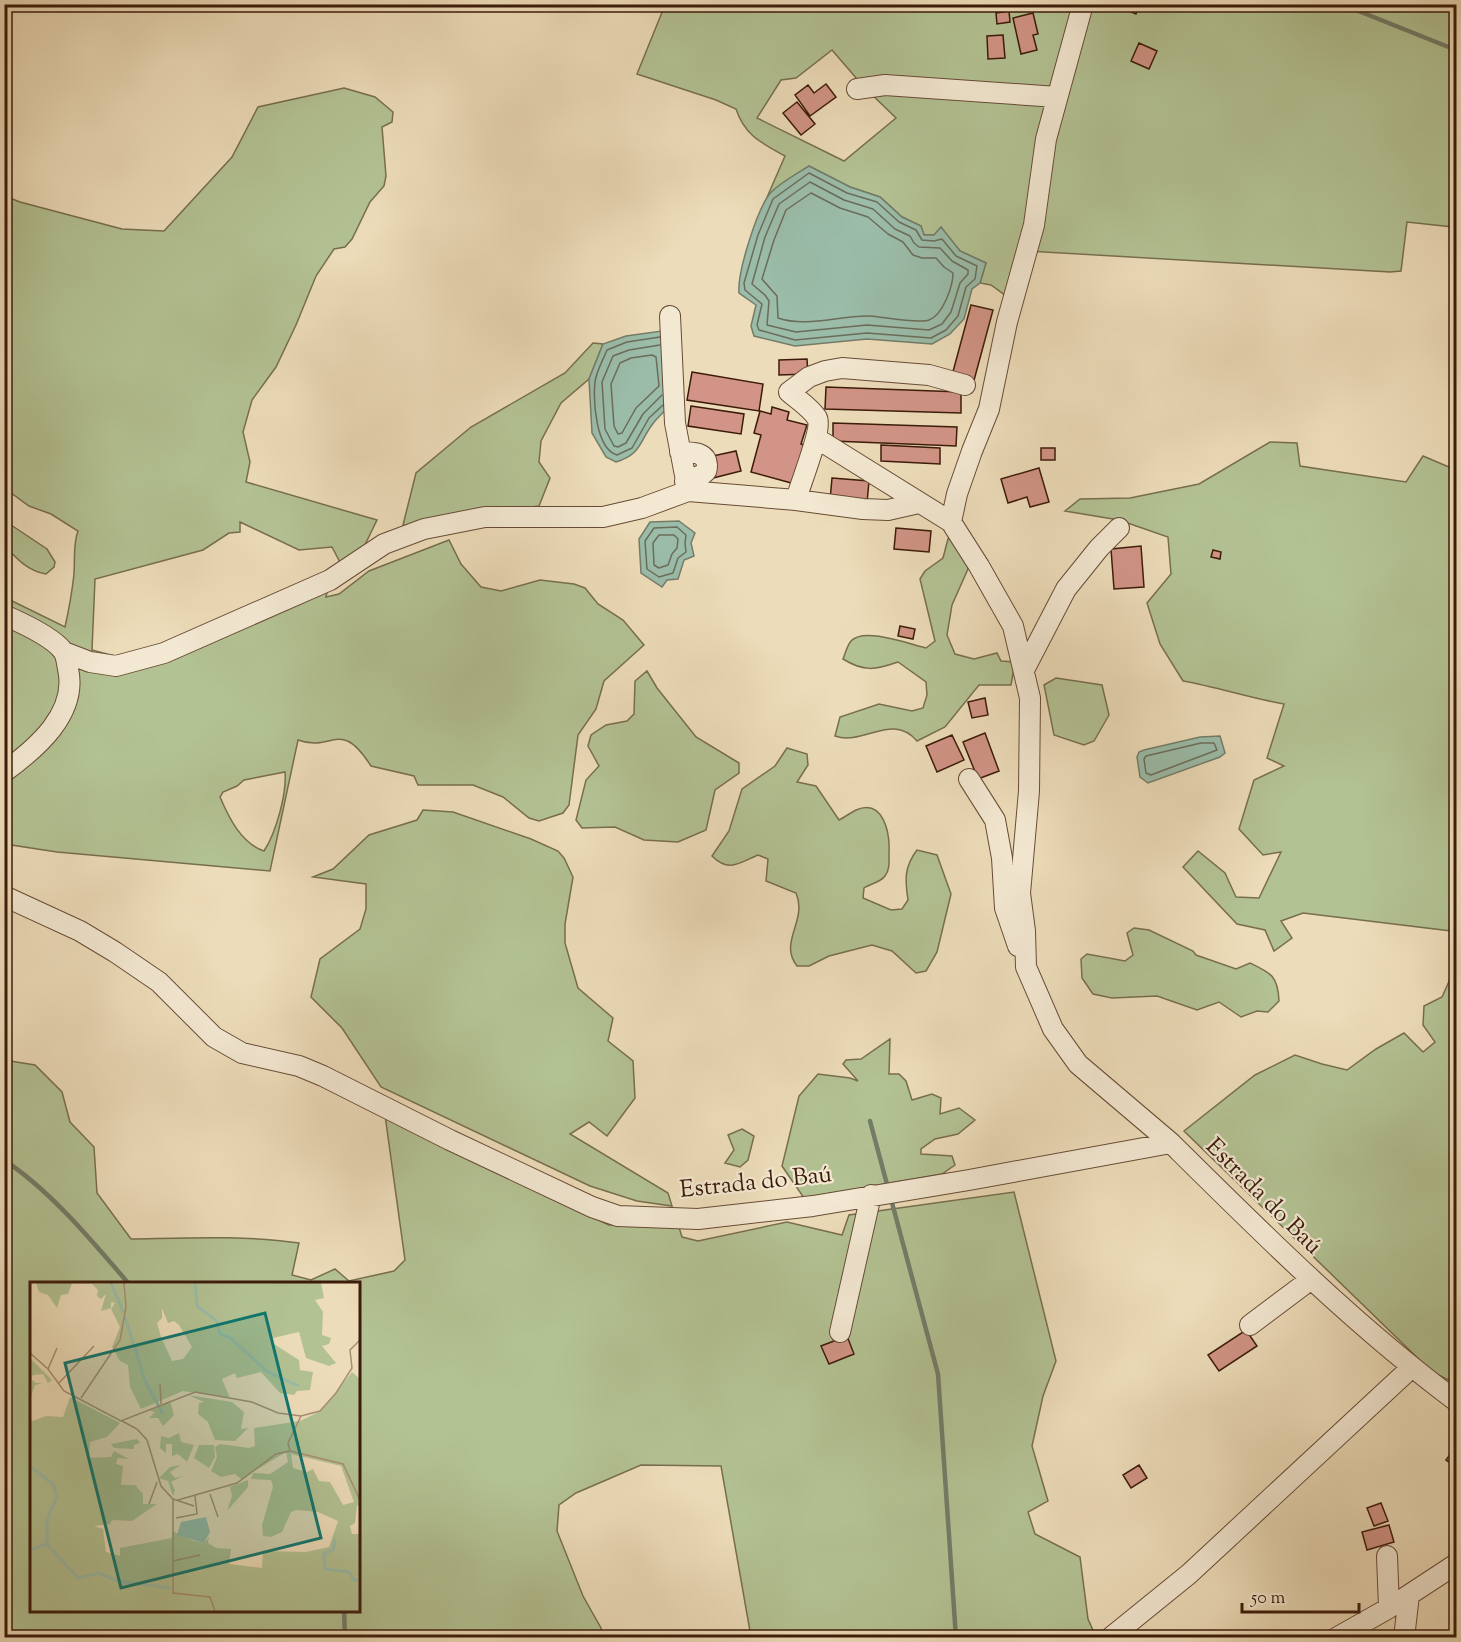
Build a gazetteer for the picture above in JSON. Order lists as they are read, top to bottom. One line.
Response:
{"streets":{"street":["Estrada do Baú"]},"scale_bar":"50 m"}
